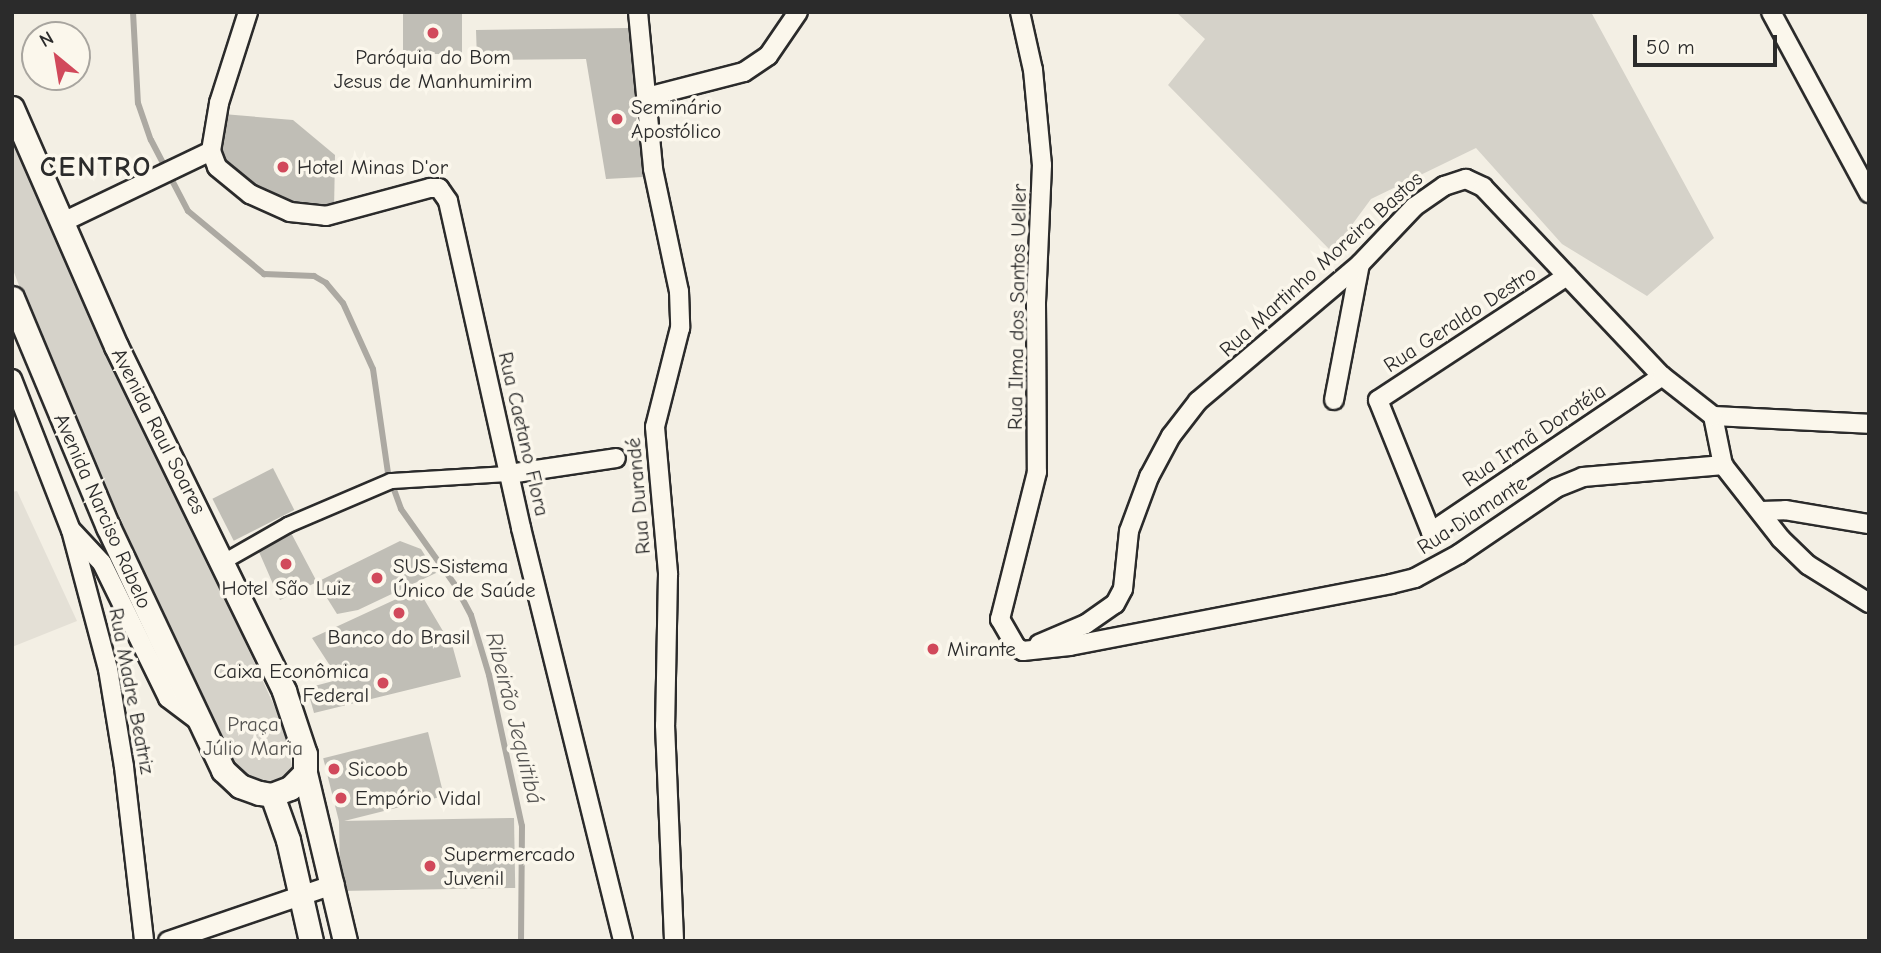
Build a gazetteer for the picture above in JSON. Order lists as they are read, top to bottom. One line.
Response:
{"streets":{"street":["Rua Martinho Moreira Bastos","Rua Ilma dos Santos Ueller","Rua Geraldo Destro","Avenida Raul Soares","Rua Caetano Flora","Rua Irmã Dorotéia","Rua Durandé","Avenida Narciso Rabelo","Rua Diamante","Rua Madre Beatriz"]},"crossings":[["Rua Martinho Moreira Bastos","Rua Ilma dos Santos Ueller"],["Rua Martinho Moreira Bastos","Rua Geraldo Destro"],["Rua Martinho Moreira Bastos","Rua Irmã Dorotéia"],["Rua Martinho Moreira Bastos","Rua Diamante"],["Rua Ilma dos Santos Ueller","Rua Diamante"],["Rua Geraldo Destro","Rua Irmã Dorotéia"]],"districts":["CENTRO"],"water":["Ribeirão Jequitibá"],"parks":["Praça Júlio Maria"],"places":["Paróquia do Bom Jesus de Manhumirim","Seminário Apostólico","Hotel Minas D'or","Hotel São Luiz","SUS-Sistema Único de Saúde","Banco do Brasil","Mirante","Caixa Econômica Federal","Sicoob","Empório Vidal","Supermercado Juvenil"],"scale_bar":"50 m","north":"top left"}
